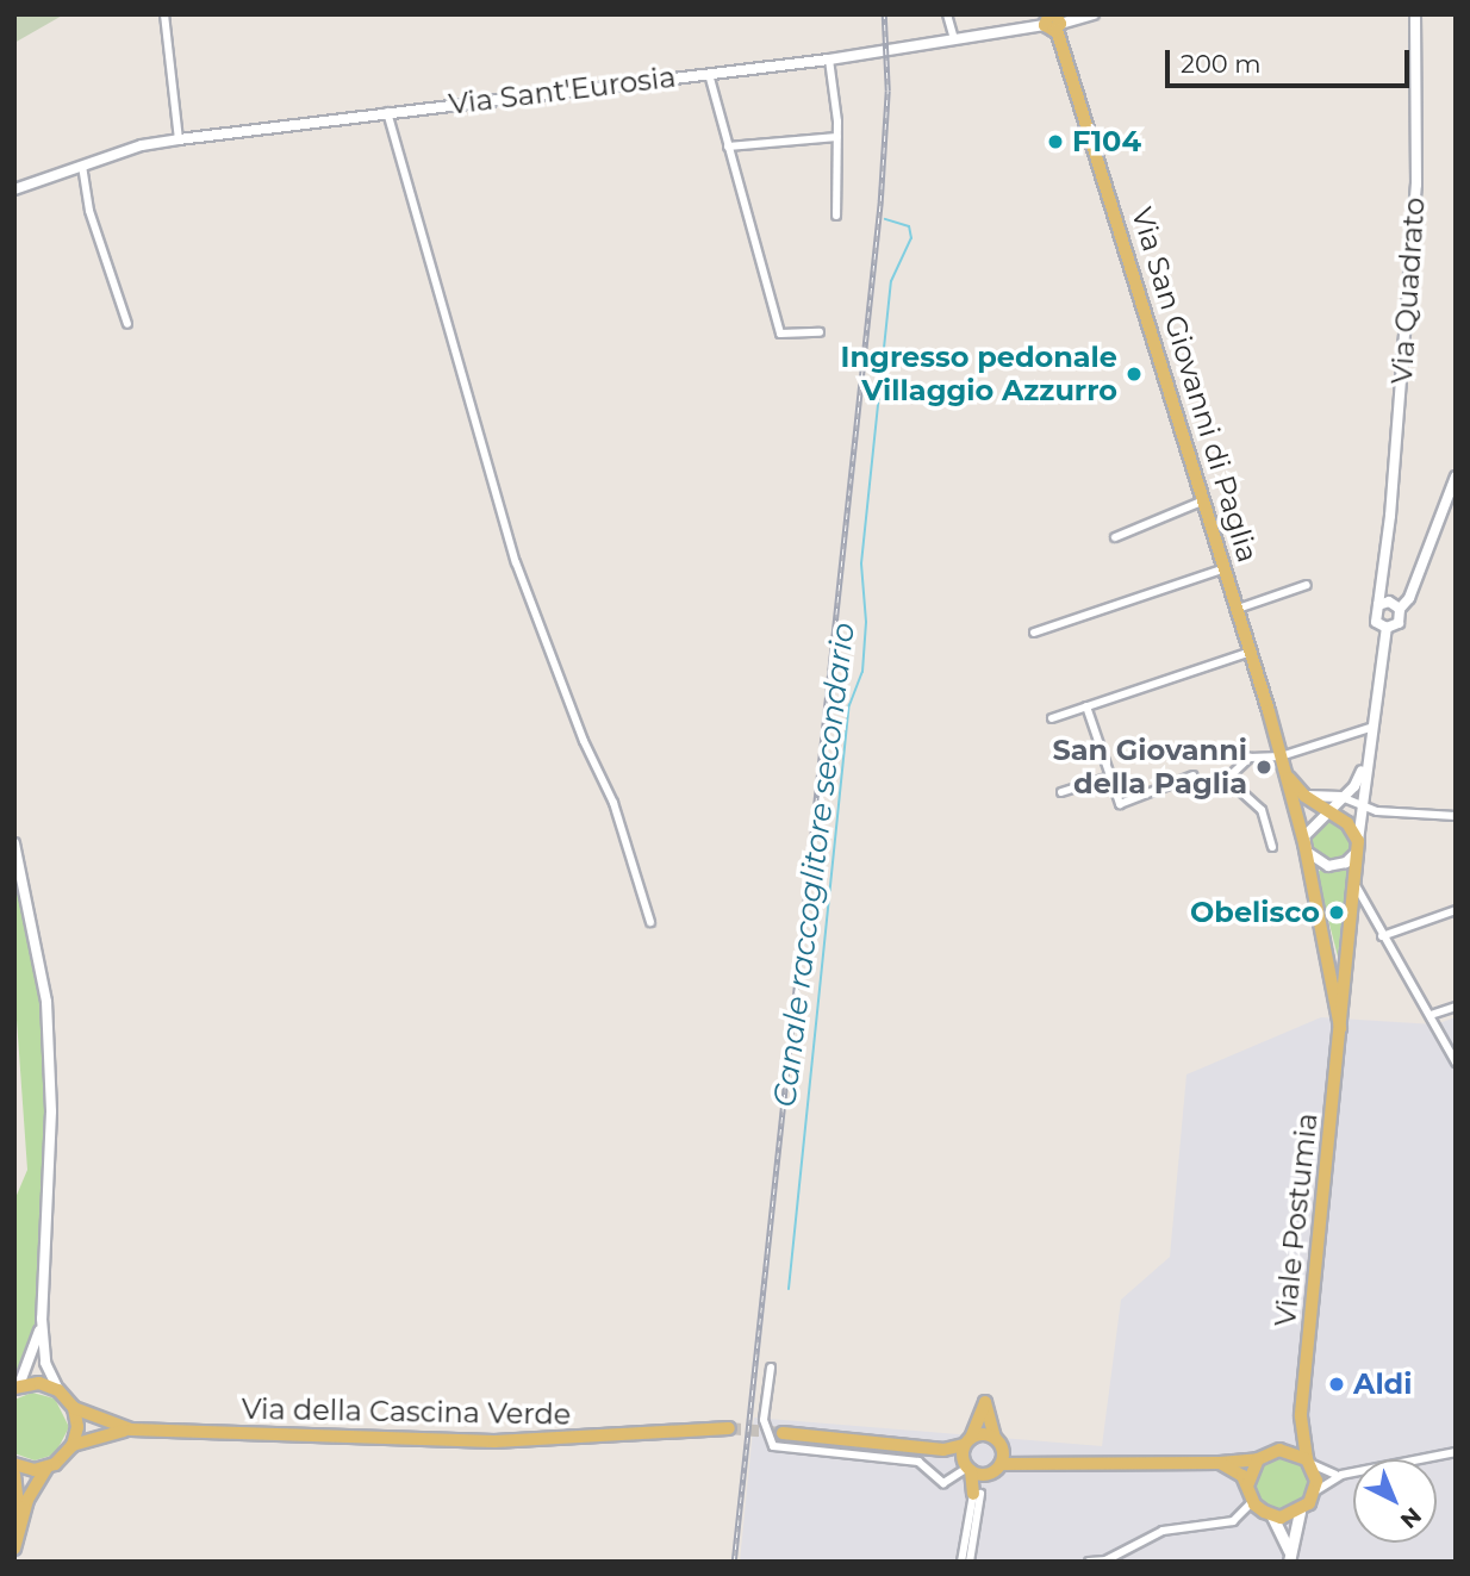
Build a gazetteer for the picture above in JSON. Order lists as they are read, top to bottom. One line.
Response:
{"streets":{"main road":["Via San Giovanni di Paglia","Viale Postumia","Via della Cascina Verde"],"street":["Via Sant'Eurosia","Via Quadrato"]},"crossings":[["Via Sant'Eurosia","Via San Giovanni di Paglia"],["Via San Giovanni di Paglia","Viale Postumia"]],"water":["Canale raccoglitore secondario"],"places":["F104","Ingresso pedonale Villaggio Azzurro","San Giovanni della Paglia","Obelisco","Aldi"],"scale_bar":"200 m","north":"bottom right"}
